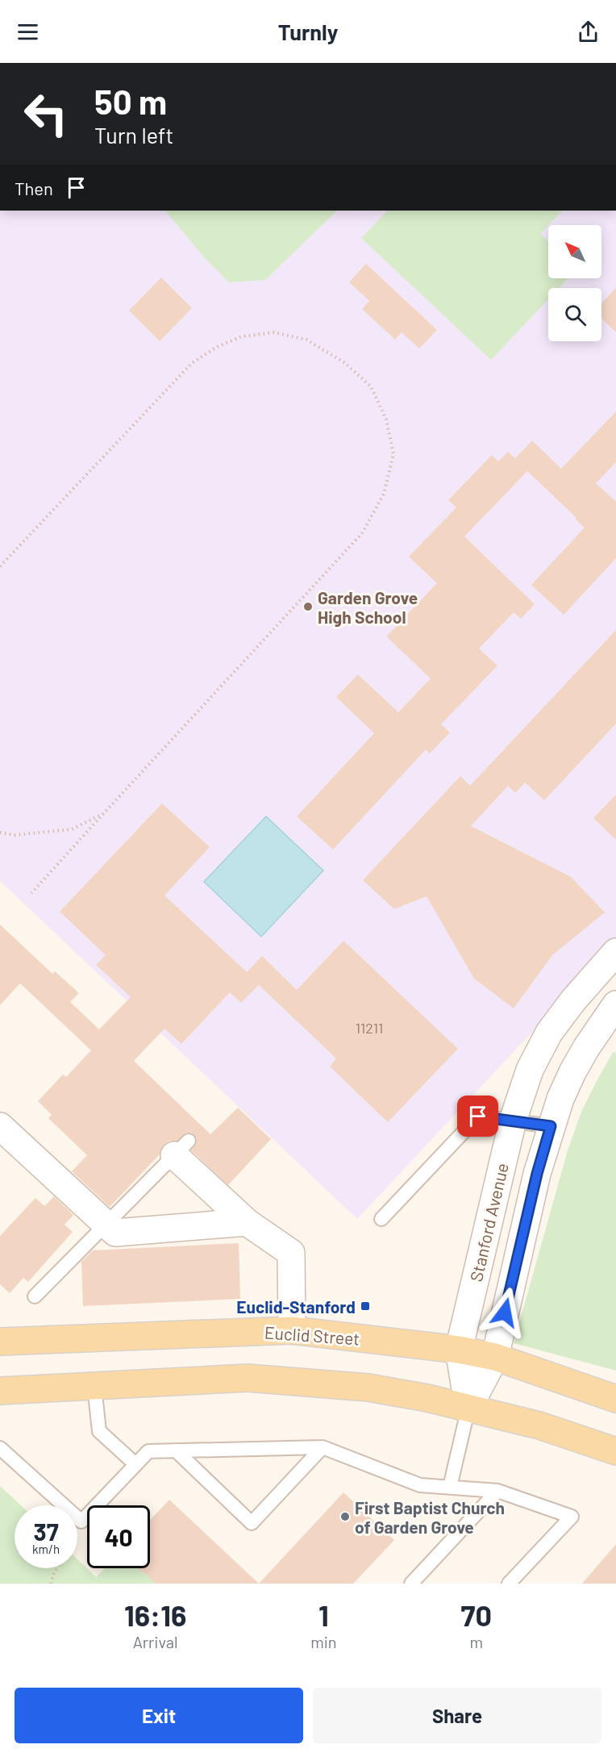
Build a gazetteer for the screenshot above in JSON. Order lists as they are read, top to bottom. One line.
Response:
{"streets":{"main road":["Euclid Street"],"street":["Stanford Avenue"]},"crossings":[["Stanford Avenue","Euclid Street"]],"places":{"other":["Garden Grove High School","First Baptist Church of Garden Grove"],"transit":["Euclid-Stanford"]},"house_numbers":["11211"],"north":"top left","page":{"header":"Turnly","turn":["50 m","Turn left"],"then":"Then","speed":"37 km/h","limit":"40","eta":["16:16","Arrival","1","min","70","m"],"buttons":["Exit","Share"]}}
